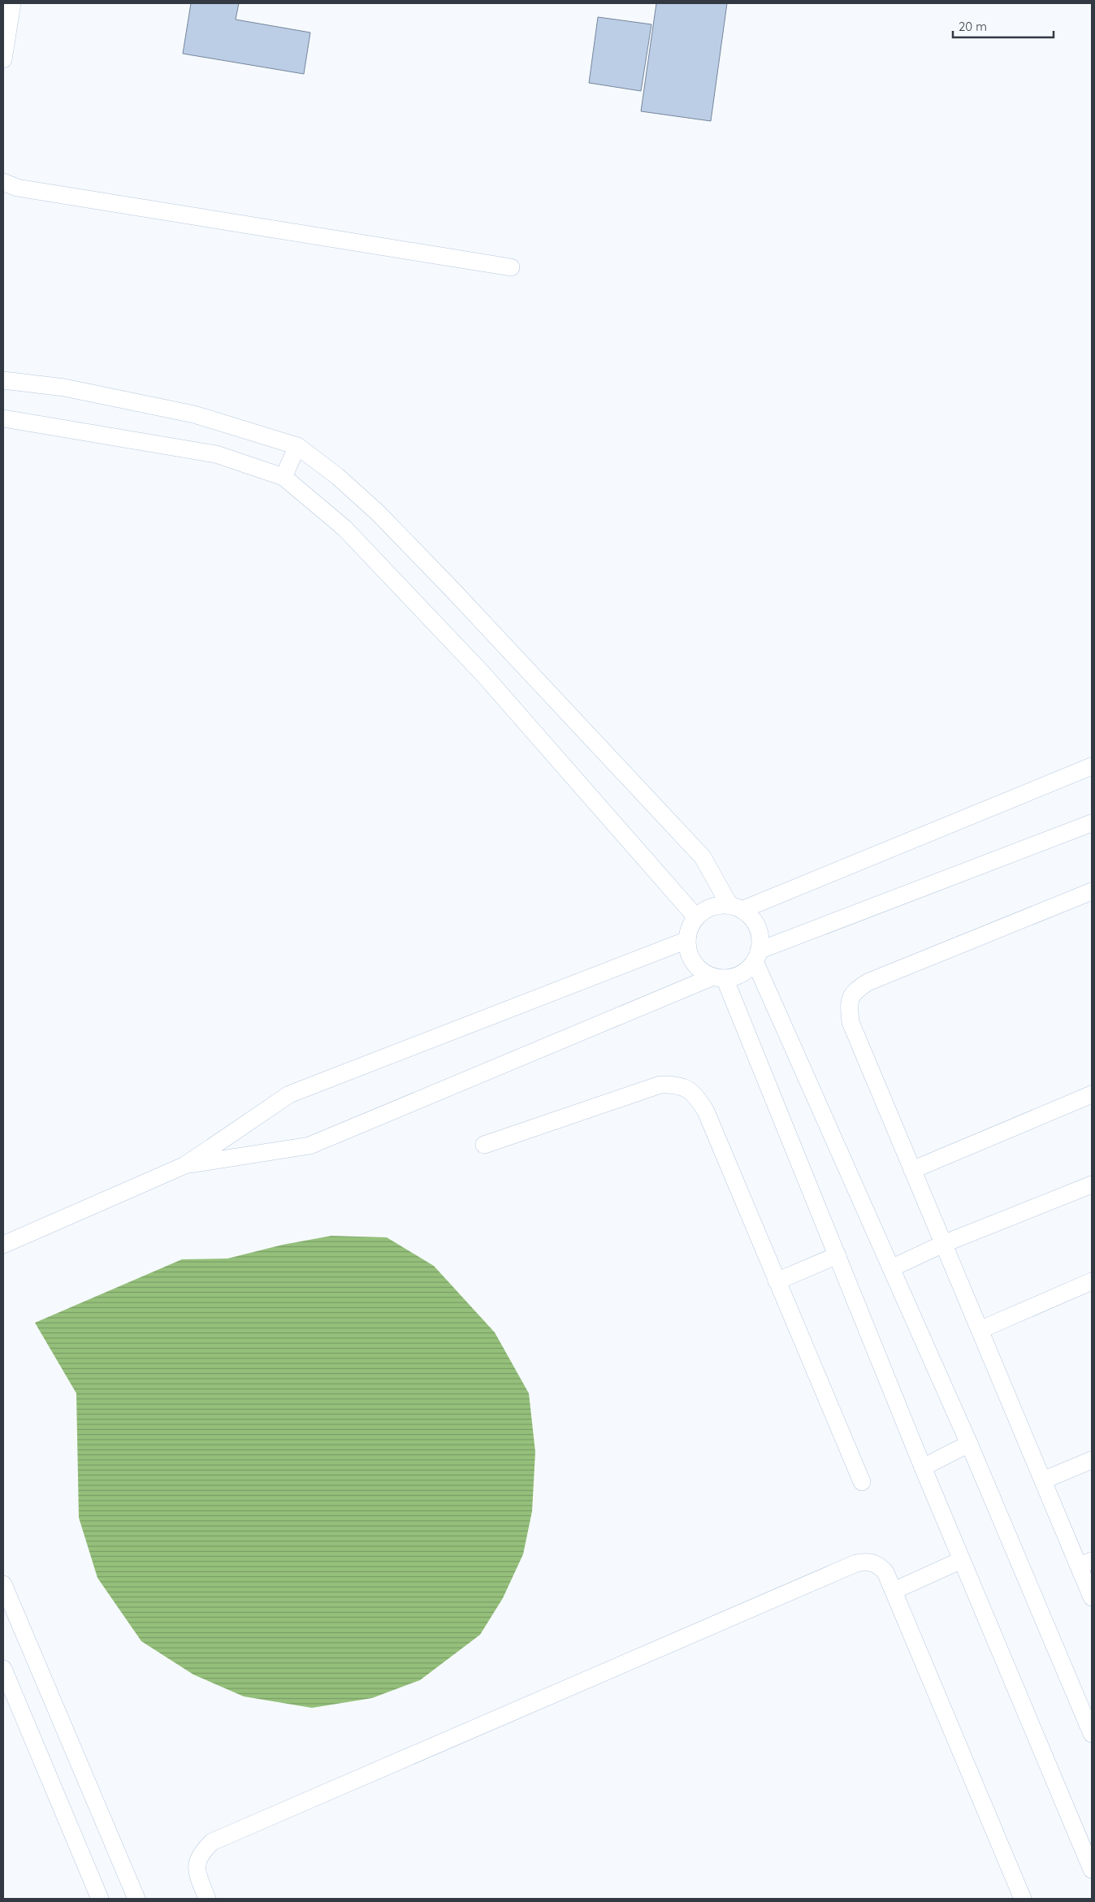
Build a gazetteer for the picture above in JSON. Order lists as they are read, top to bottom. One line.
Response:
{"scale_bar":"20 m"}
